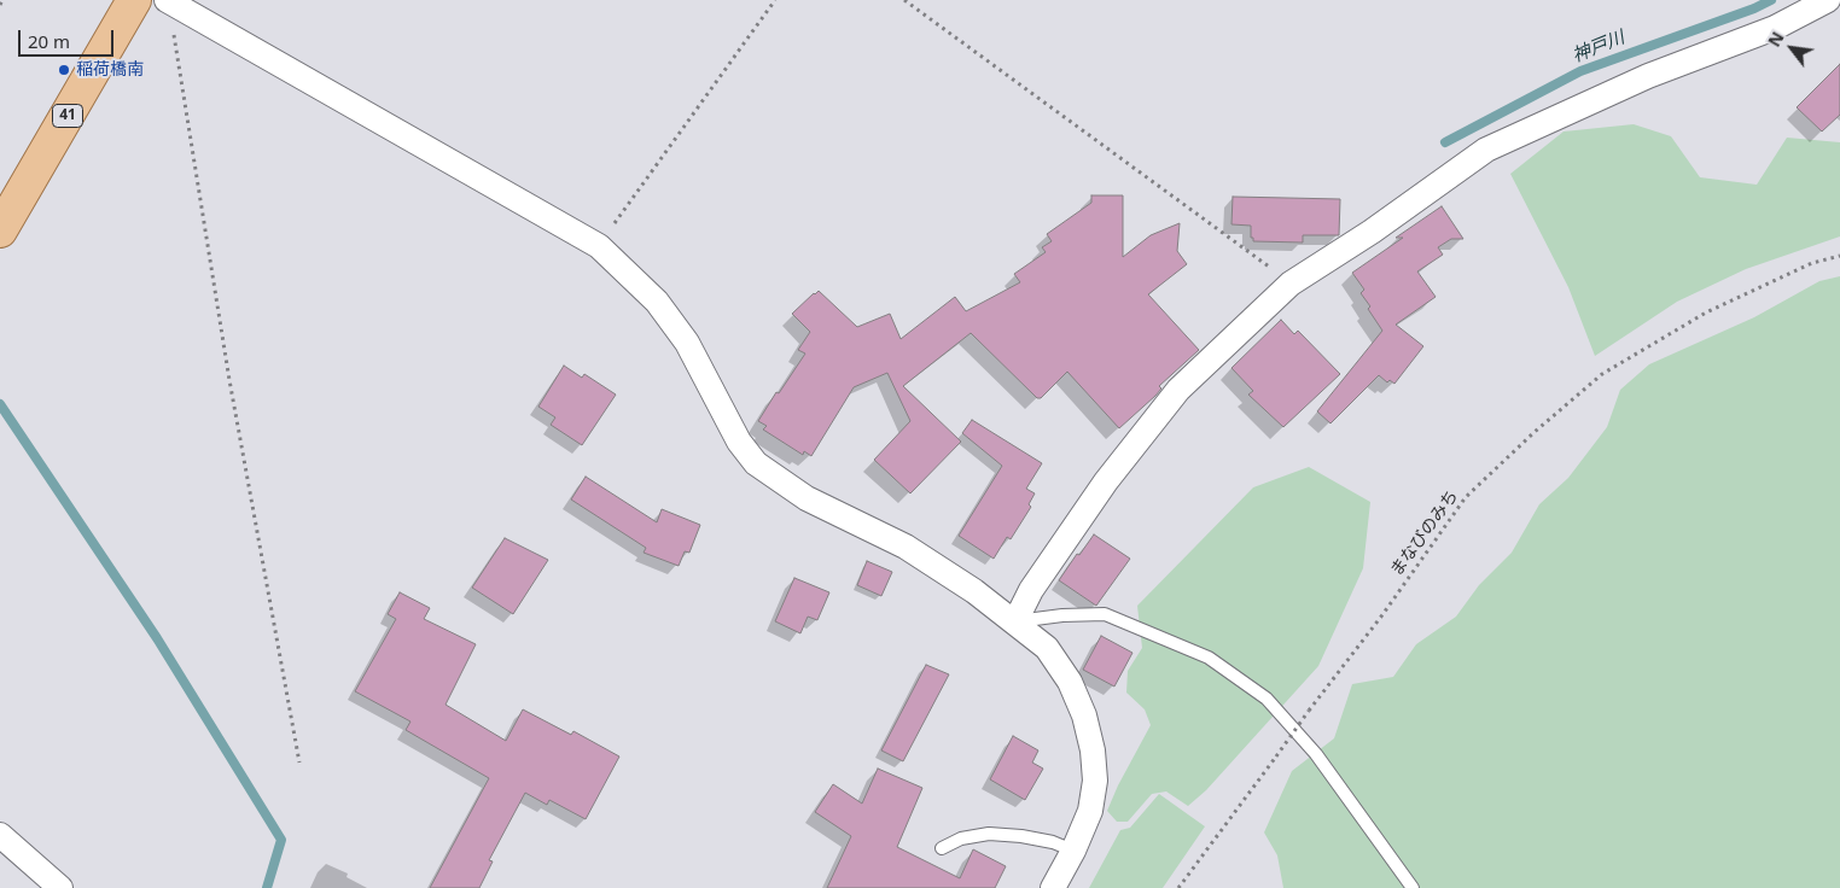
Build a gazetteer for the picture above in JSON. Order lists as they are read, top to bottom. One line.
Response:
{"streets":{"main road":["41"],"path":["まなびのみち"]},"water":["神戸川"],"places":["稲荷橋南"],"scale_bar":"20 m","north":"top left"}
